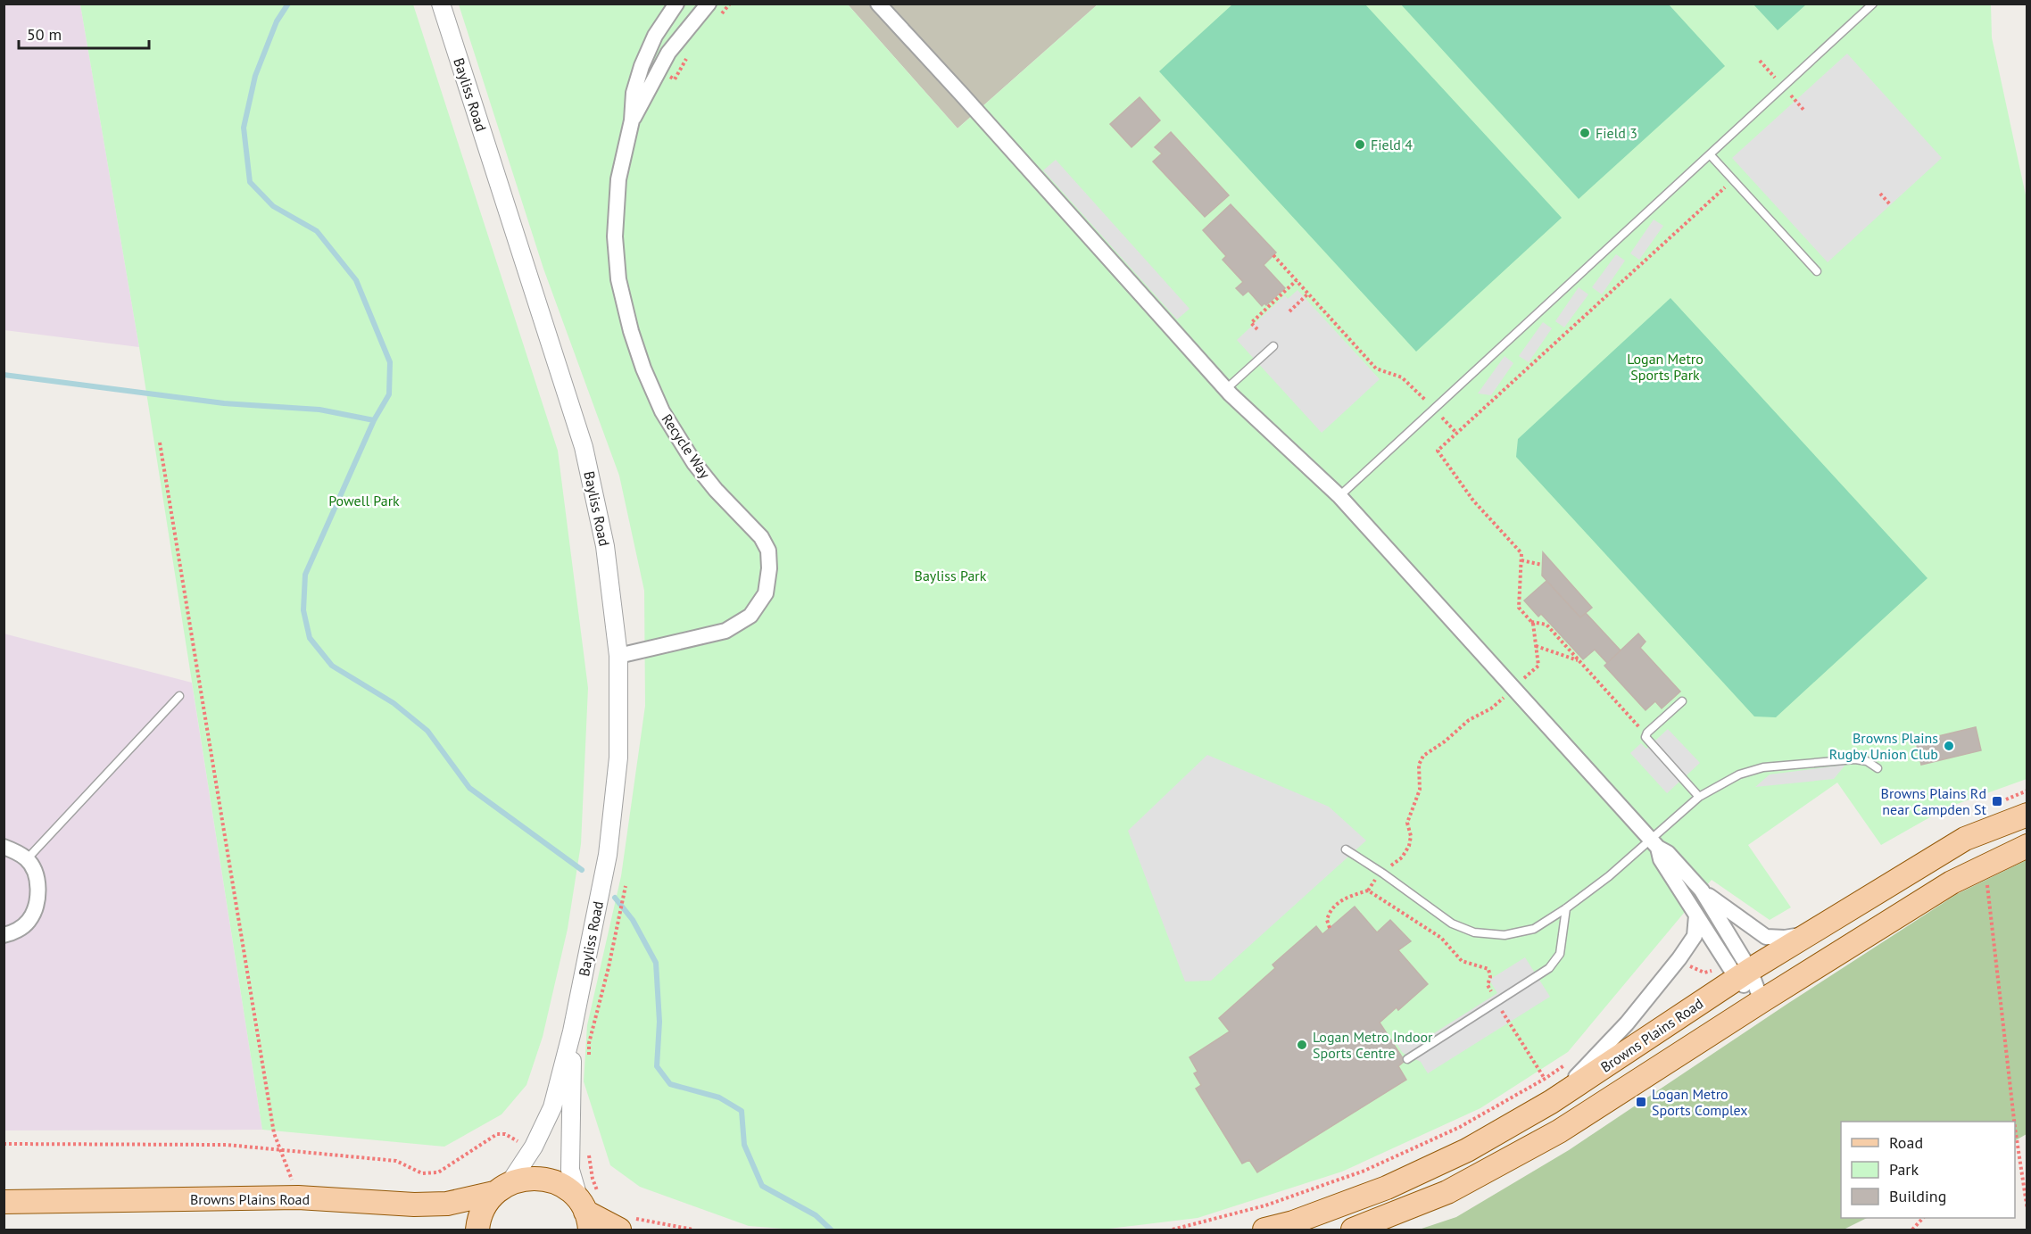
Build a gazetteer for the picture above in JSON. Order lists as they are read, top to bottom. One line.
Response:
{"streets":{"main road":["Browns Plains Road"],"street":["Bayliss Road","Recycle Way"]},"crossings":[["Bayliss Road","Recycle Way"],["Bayliss Road","Browns Plains Road"]],"parks":["Logan Metro Sports Park","Powell Park","Bayliss Park"],"places":{"other":["Field 3","Field 4","Browns Plains Rugby Union Club","Logan Metro Indoor Sports Centre"],"transit":["Browns Plains Rd near Campden St","Logan Metro Sports Complex"]},"legend":["Road","Park","Building"],"scale_bar":"50 m"}
